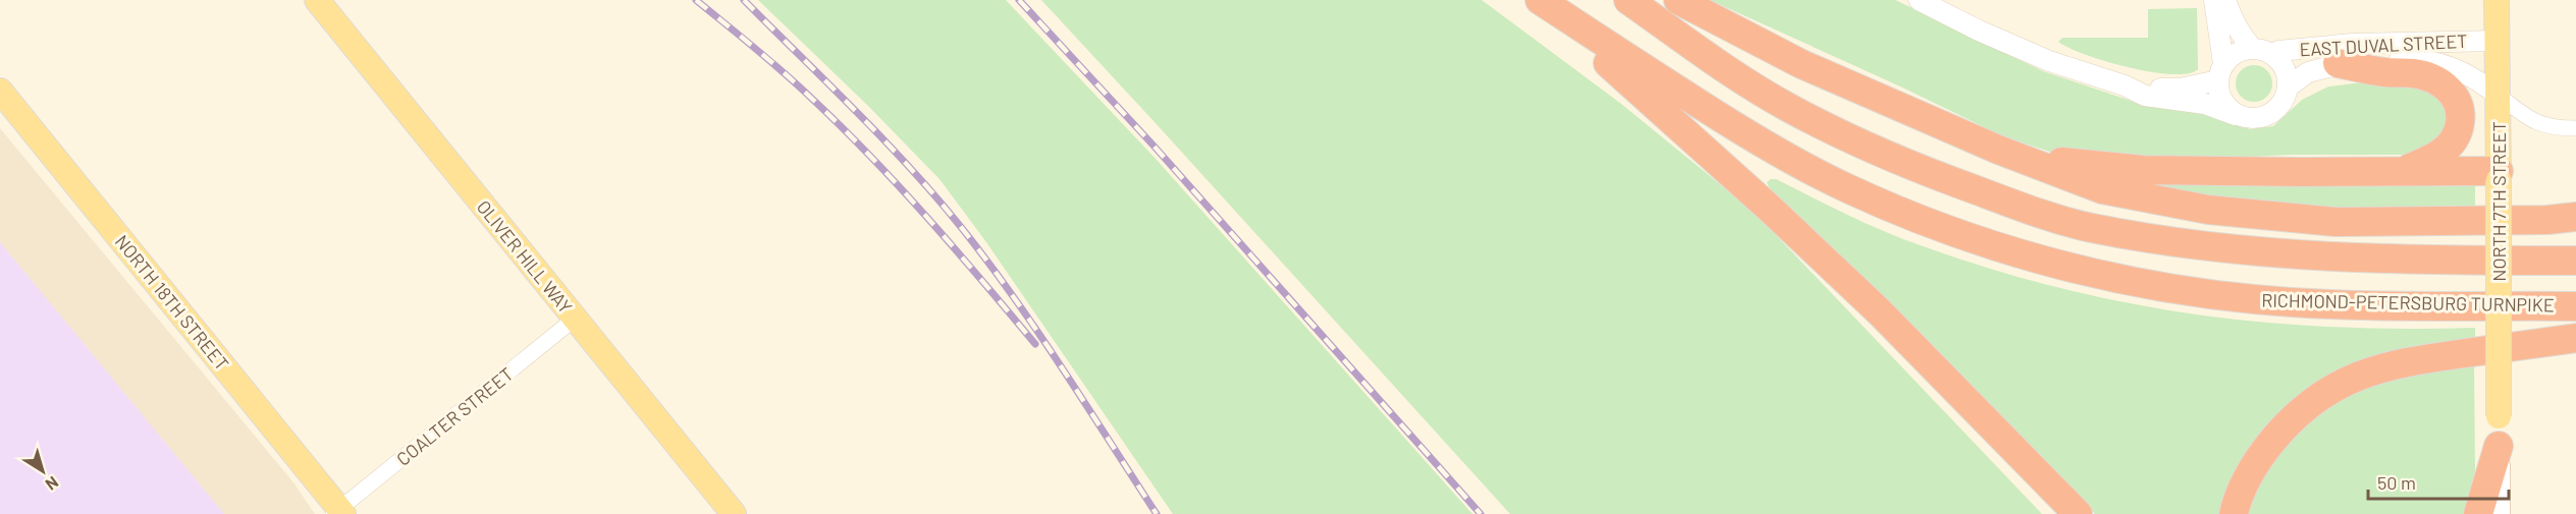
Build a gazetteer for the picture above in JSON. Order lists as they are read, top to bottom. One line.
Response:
{"streets":{"highway":["RICHMOND-PETERSBURG TURNPIKE"],"main road":["NORTH 7TH STREET","OLIVER HILL WAY","NORTH 18TH STREET"],"street":["EAST DUVAL STREET","COALTER STREET"]},"crossings":[["EAST DUVAL STREET","NORTH 7TH STREET"],["OLIVER HILL WAY","COALTER STREET"],["NORTH 18TH STREET","COALTER STREET"]],"scale_bar":"50 m","north":"bottom right"}
